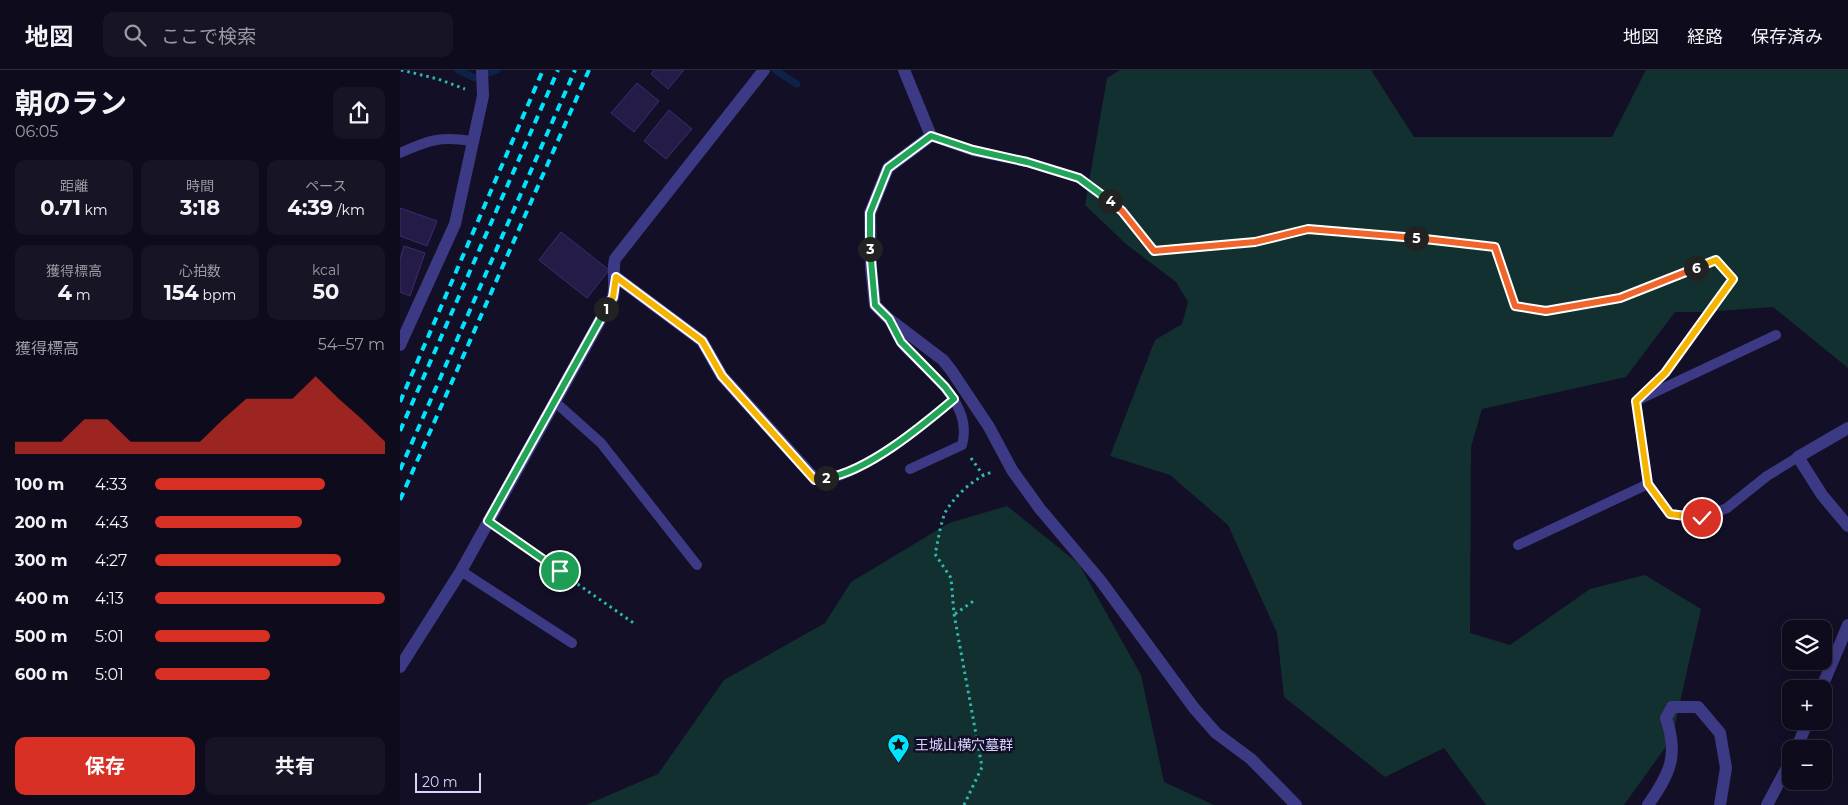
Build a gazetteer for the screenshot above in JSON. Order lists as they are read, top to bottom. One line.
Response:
{"places":{"place":["王城山横穴墓群"]},"scale_bar":"20 m","page":{"header":"地図","search":"ここで検索","nav":["地図","経路","保存済み"],"heading":["朝のラン","06:05"],"stats":[["距離","0.71 km"],["時間","3:18"],["ペース","4:39 /km"],["獲得標高","4 m"],["心拍数","154 bpm"],["kcal","50"]],"pins":["4","5","3","6","1","2"],"chart":["獲得標高","54–57 m"],"list":[{"name":"100 m","note":"4:33"},{"name":"200 m","note":"4:43"},{"name":"300 m","note":"4:27"},{"name":"400 m","note":"4:13"},{"name":"500 m","note":"5:01"},{"name":"600 m","note":"5:01"}],"map_buttons":["+","−"],"buttons":["保存","共有"],"scale":"20 m"}}
